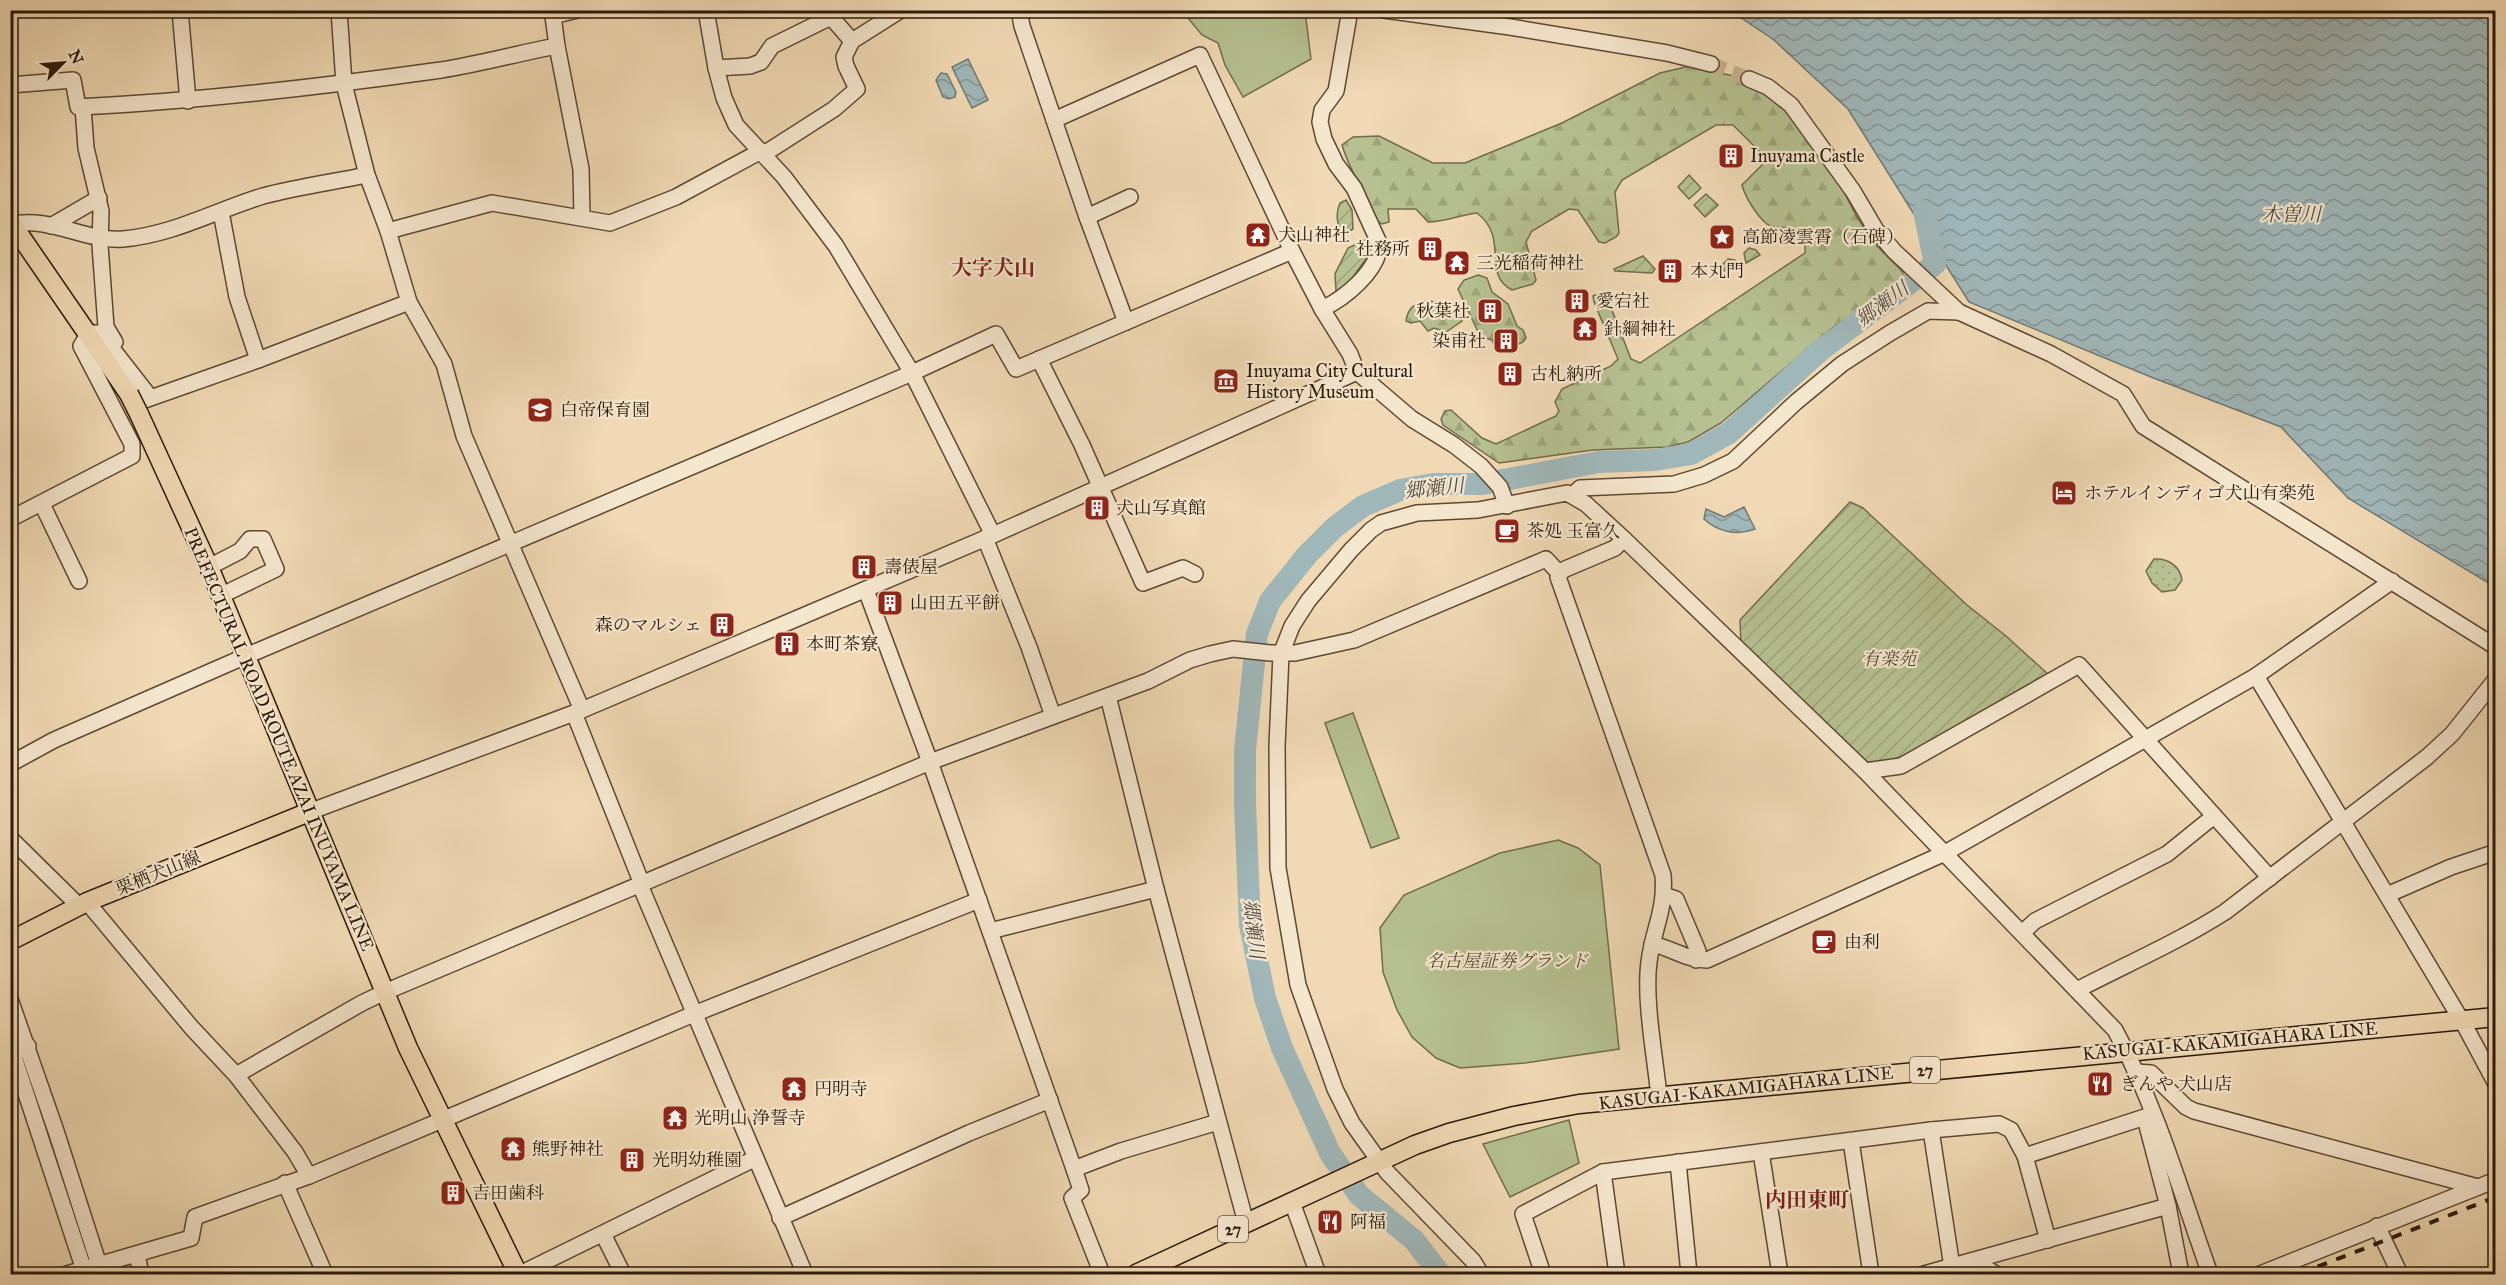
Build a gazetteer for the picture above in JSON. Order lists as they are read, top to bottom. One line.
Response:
{"streets":{"main road":["PREFECTURAL ROAD ROUTE AZAI INUYAMA LINE","栗栖犬山線","KASUGAI-KAKAMIGAHARA LINE","27"]},"crossings":[["PREFECTURAL ROAD ROUTE AZAI INUYAMA LINE","栗栖犬山線"]],"districts":["大字犬山","内田東町"],"water":["木曽川","郷瀬川"],"parks":["有楽苑","名古屋証券グランド"],"places":{"building":["Inuyama Castle","社務所","本丸門","愛宕社","秋葉社","染甫社","古札納所","犬山写真館","壽俵屋","山田五平餅","森のマルシェ","本町茶寮","光明幼稚園","吉田歯科"],"temple":["犬山神社","三光稲荷神社","針綱神社","円明寺","光明山 浄誓寺","熊野神社"],"place":["高節凌雲霄（石碑）"],"museum":["Inuyama City Cultural History Museum"],"school or university":["白帝保育園"],"hotel":["ホテルインディゴ犬山有楽苑"],"cafe":["茶処 玉富久","由利"],"restaurant":["ぎんや 犬山店","阿福"]},"north":"top right"}
